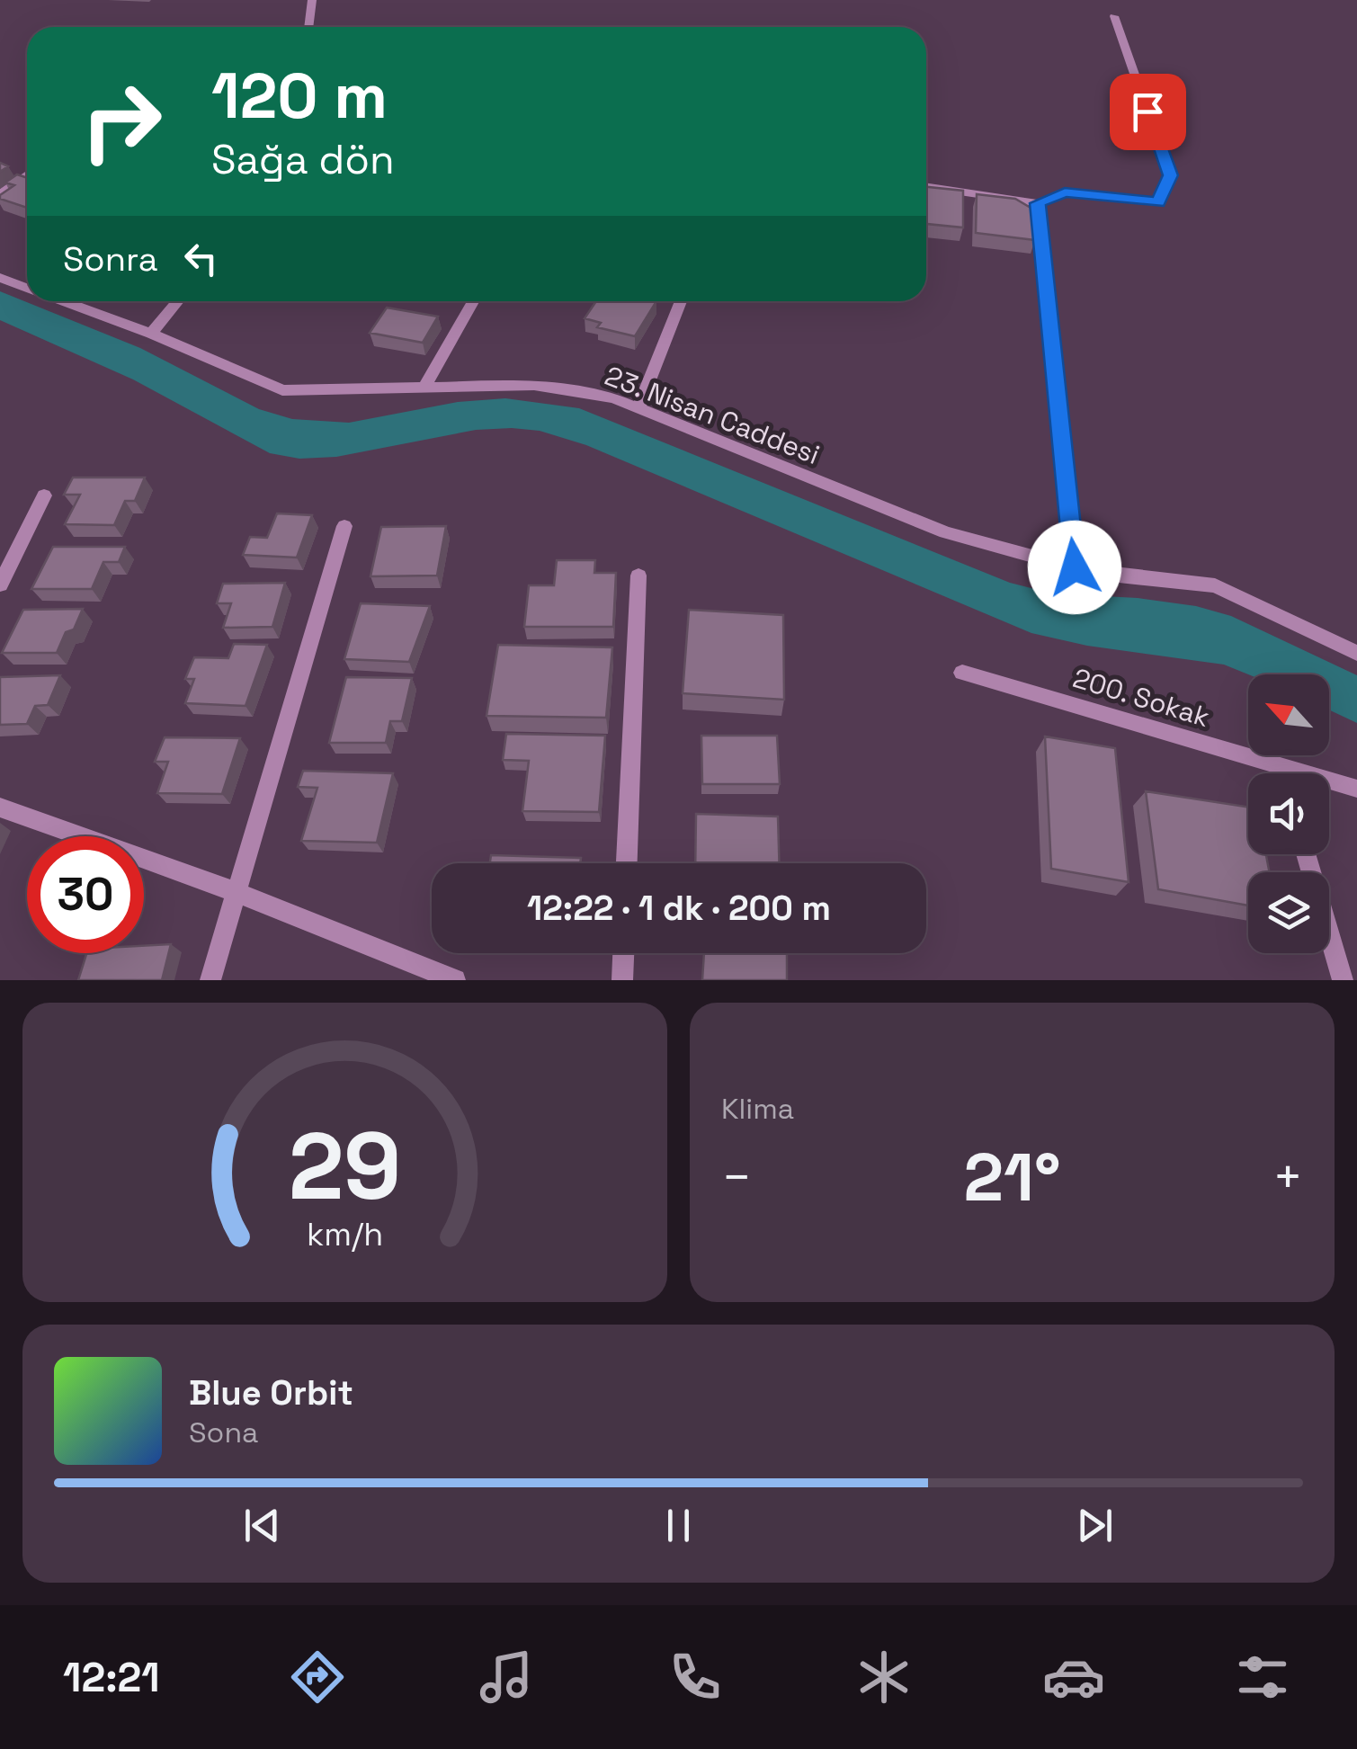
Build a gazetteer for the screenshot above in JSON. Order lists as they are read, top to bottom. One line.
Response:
{"streets":{"street":["23. Nisan Caddesi","200. Sokak"]},"north":"top left","page":{"turn":["120 m","Sağa dön"],"then":"Sonra","limit":"30","trip":"12:22 · 1 dk · 200 m","tile":"Klima","heat":["−","21°","+"],"song":["Blue Orbit","Sona"],"tabs":"12:21","gauge":["29","km/h"]}}
